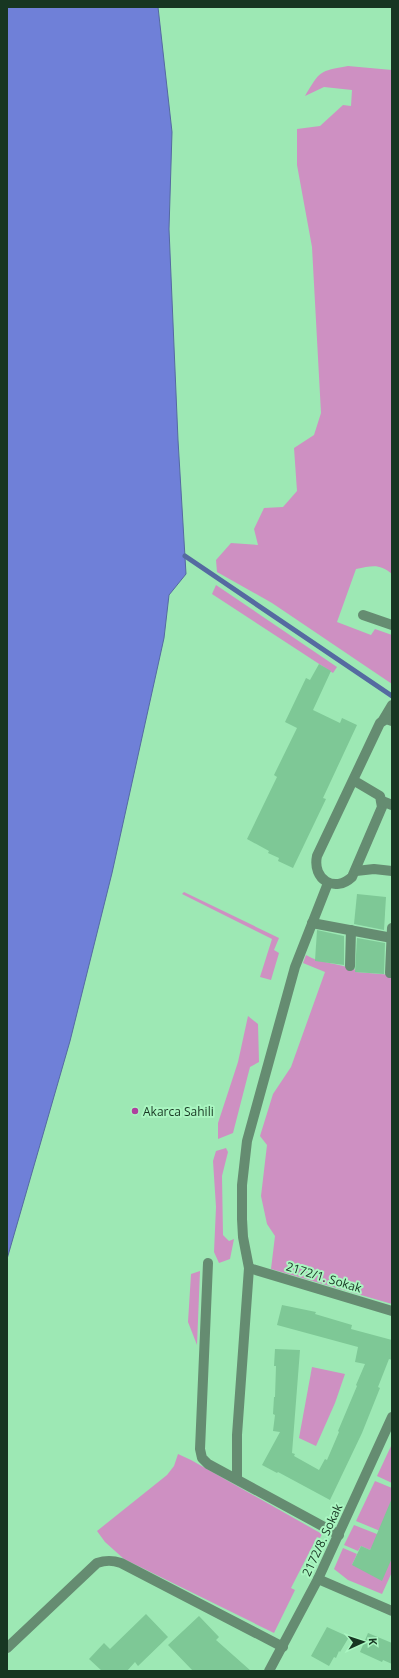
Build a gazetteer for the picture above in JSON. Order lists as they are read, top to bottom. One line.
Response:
{"streets":{"street":["2172/1. Sokak","2172/8. Sokak"]},"places":["Akarca Sahili"],"north":"right"}
